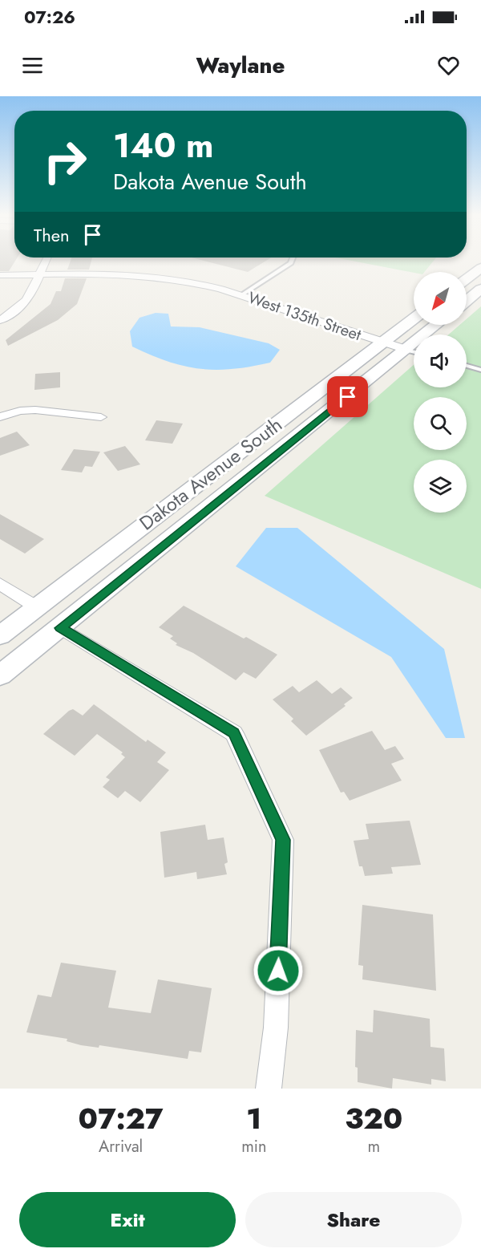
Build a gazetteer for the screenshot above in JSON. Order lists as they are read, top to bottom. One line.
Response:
{"streets":{"main road":["Dakota Avenue South"],"street":["West 135th Street"]},"crossings":[["West 135th Street","Dakota Avenue South"]],"north":"bottom left","page":{"status":"07:26","header":"Waylane","turn":["140 m","Dakota Avenue South"],"then":"Then","eta":["07:27","Arrival","1","min","320","m"],"buttons":["Exit","Share"]}}
